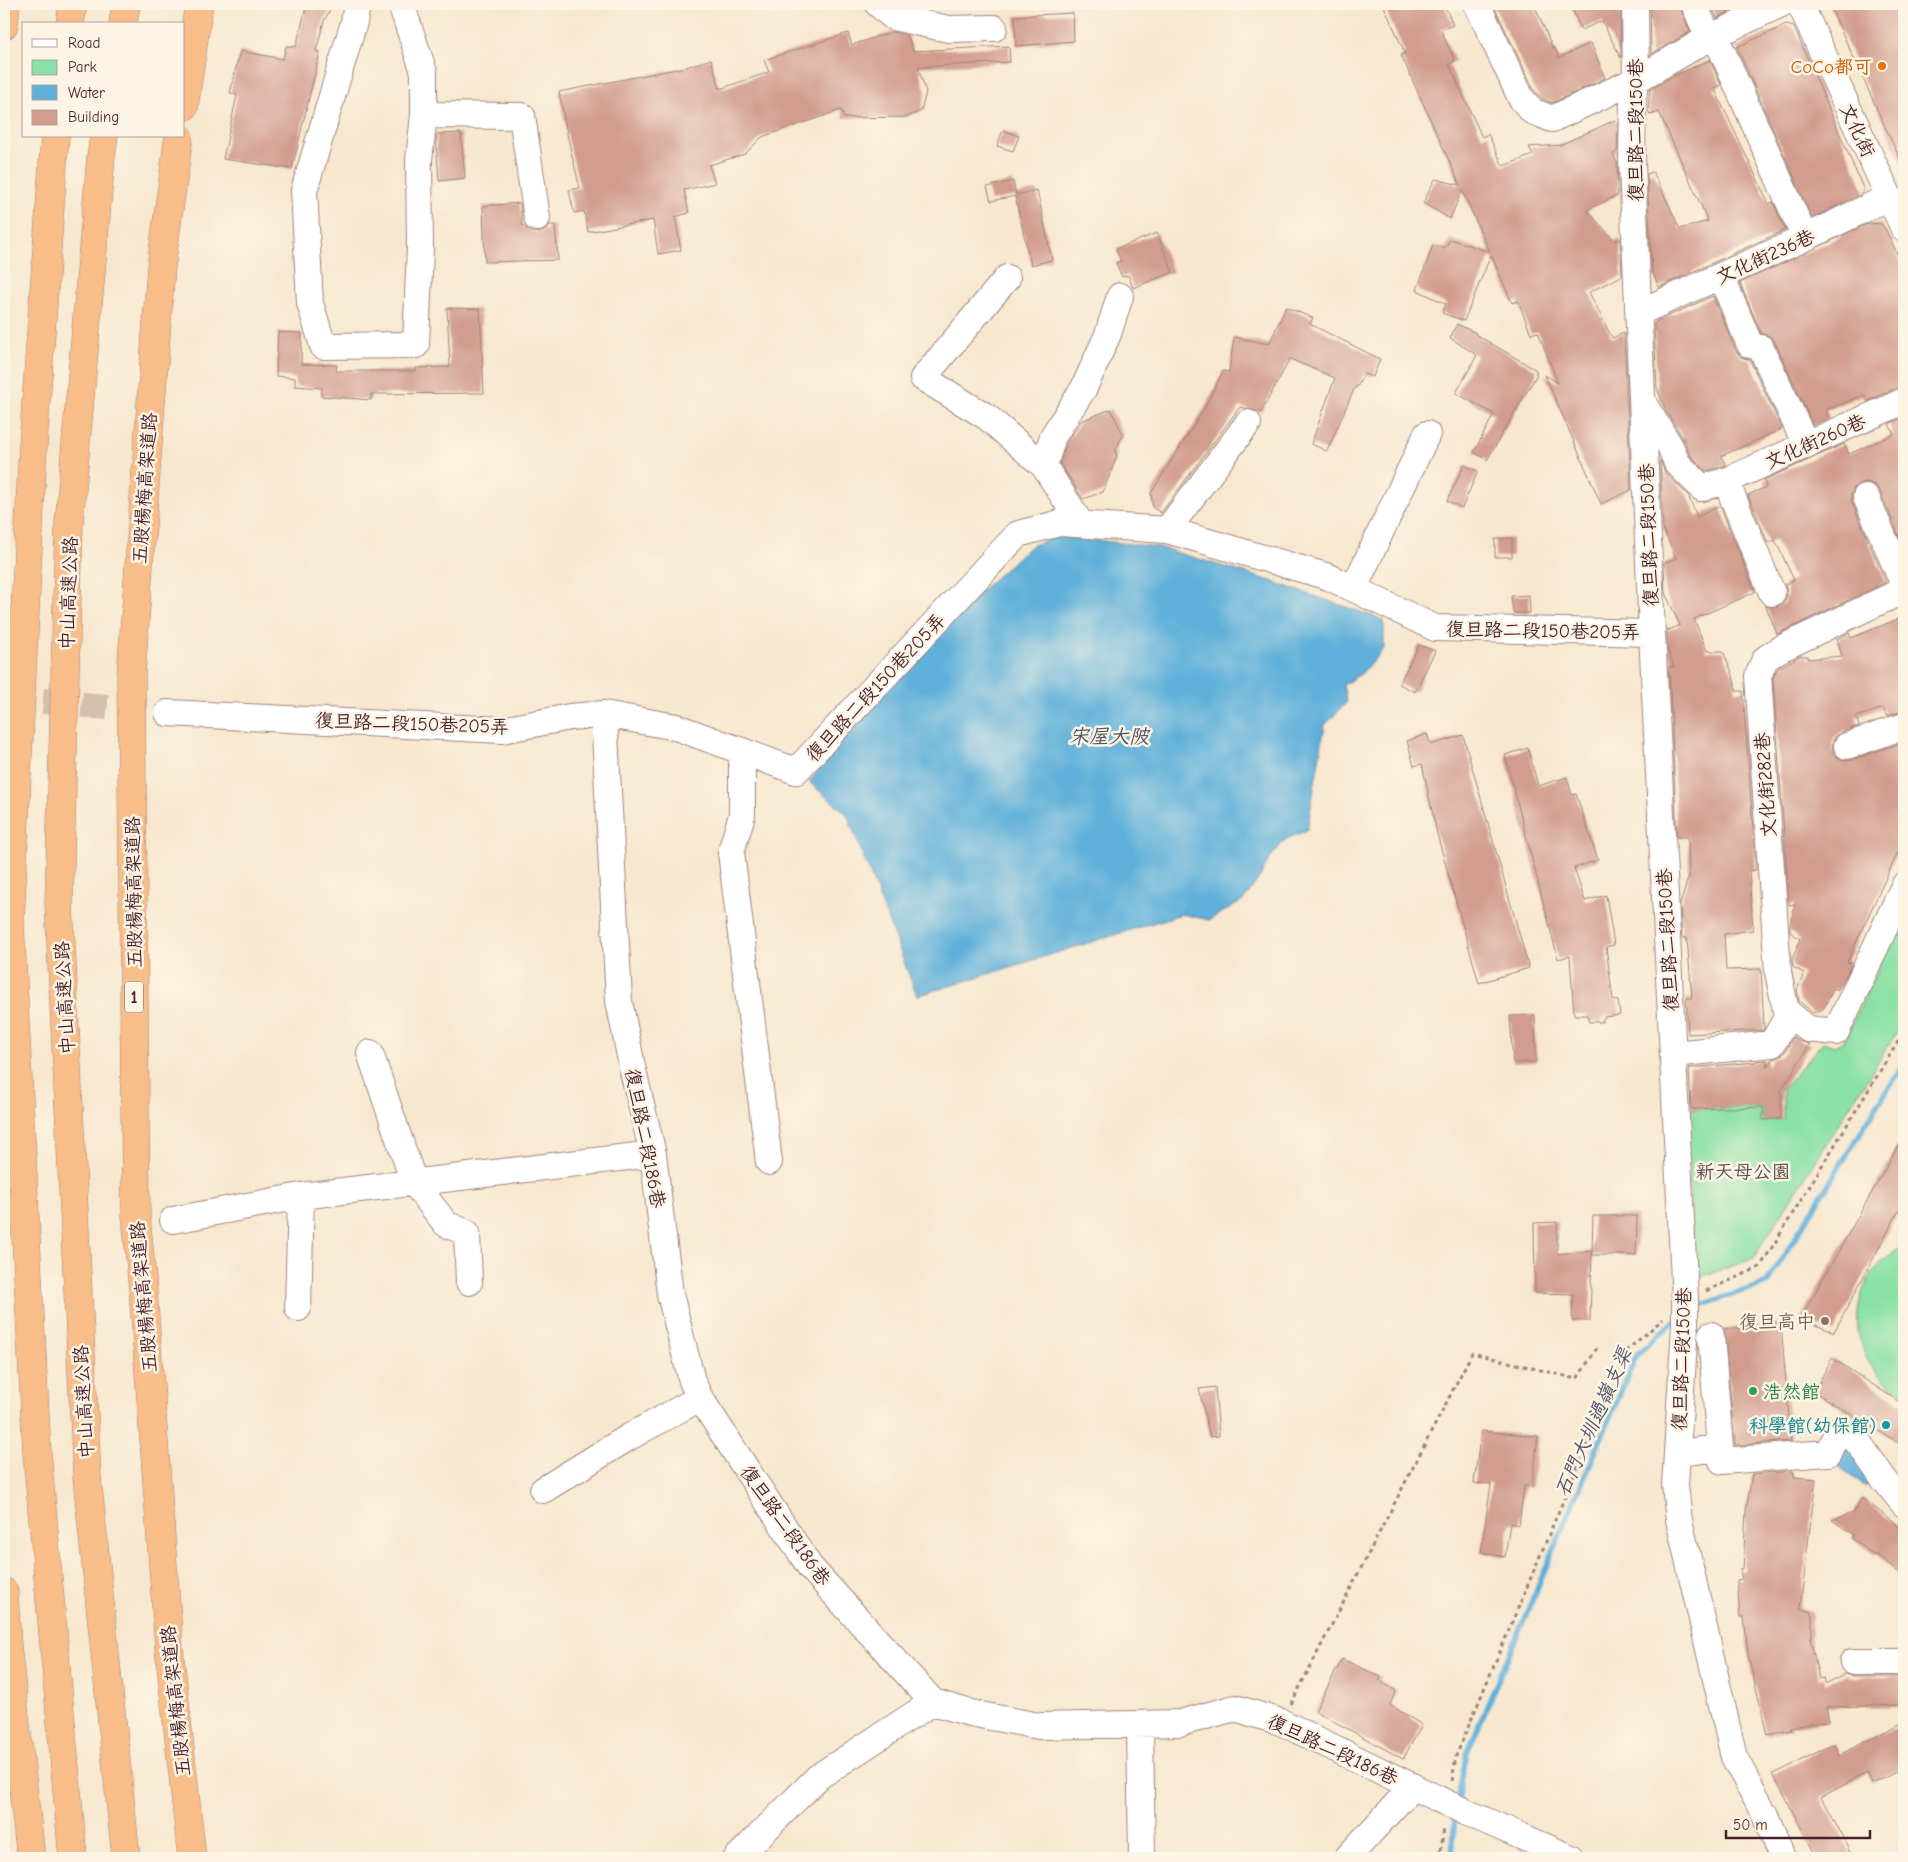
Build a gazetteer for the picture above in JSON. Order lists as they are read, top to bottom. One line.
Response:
{"streets":{"highway":["五股楊梅高架道路","中山高速公路","1"],"street":["復旦路二段150巷","文化街","文化街236巷","文化街260巷","復旦路二段150巷205弄","文化街282巷","復旦路二段186巷"]},"crossings":[["復旦路二段150巷","文化街236巷"],["復旦路二段150巷","文化街260巷"],["復旦路二段150巷","復旦路二段150巷205弄"],["文化街","文化街236巷"],["復旦路二段150巷205弄","復旦路二段186巷"]],"water":["宋屋大陂","石門大圳過嶺支渠"],"parks":["新天母公園"],"places":["CoCo都可","復旦高中","浩然館","科學館(幼保館)"],"legend":["Road","Park","Water","Building"],"scale_bar":"50 m"}
